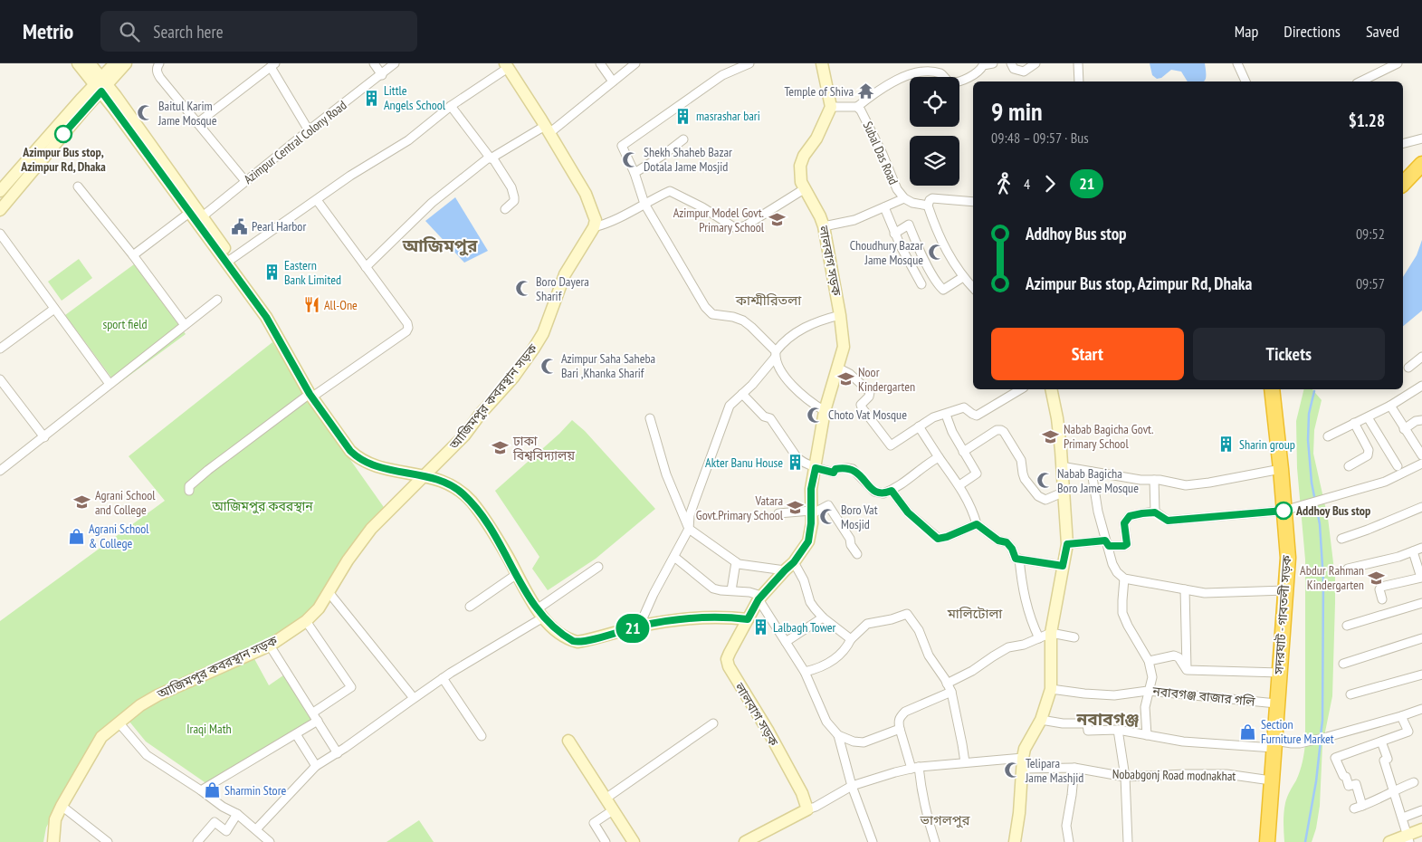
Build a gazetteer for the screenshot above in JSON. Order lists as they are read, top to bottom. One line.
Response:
{"streets":{"highway":["সদরঘাট - গাবতলী সড়ক"],"street":["Azimpur Central Colony Road","Subal Das Road","লালবাগ সড়ক","আজিমপুর কবরস্থান সড়ক","নবাবগঞ্জ বাজার গলি","Nobabgonj Road modnakhat"]},"crossings":[["Subal Das Road","লালবাগ সড়ক"],["লালবাগ সড়ক","Nobabgonj Road modnakhat"],["সদরঘাট - গাবতলী সড়ক","নবাবগঞ্জ বাজার গলি"],["সদরঘাট - গাবতলী সড়ক","Nobabgonj Road modnakhat"]],"districts":["আজিমপুর","কাশ্মীরিতলা","মালিটোলা","নবাবগঞ্জ","ভাগলপুর"],"parks":["sport field","আজিমপুর কবরস্থান","Iraqi Math"],"places":{"temple":["Temple of Shiva"],"building":["Little Angels School","masrashar bari","Eastern Bank Limited","Sharin group","Akter Banu House","Lalbagh Tower"],"mosque":["Baitul Karim Jame Mosque","Shekh Shaheb Bazar Dotala Jame Mosjid","Choudhury Bazar Jame Mosque","Boro Dayera Sharif","Azimpur Saha Saheba Bari ,Khanka Sharif","Choto Vat Mosque","Nabab Bagicha Boro Jame Mosque","Boro Vat Mosjid","Telipara Jame Mashjid"],"other":["Azimpur Bus stop, Azimpur Rd, Dhaka","Addhoy Bus stop"],"school or university":["Azimpur Model Govt. Primary School","Noor Kindergarten","Nabab Bagicha Govt. Primary School","ঢাকা বিশ্ববিদ্যালয়","Agrani School and College","Vatara Govt.Primary School","Abdur Rahman Kindergarten"],"public building":["Pearl Harbor"],"restaurant":["All-One"],"shop":["Agrani School & College","Section Furniture Market","Sharmin Store"]},"lines":["bus line 21"],"page":{"header":"Metrio","search":"Search here","nav":["Map","Directions","Saved"],"on_map":"21","heading":["9 min","09:48 – 09:57 · Bus","$1.28"],"legs":["4","21"],"list":[{"name":"Addhoy Bus stop","value":"09:52"},{"name":"Azimpur Bus stop, Azimpur Rd, Dhaka","value":"09:57"}],"buttons":["Start","Tickets"]}}
